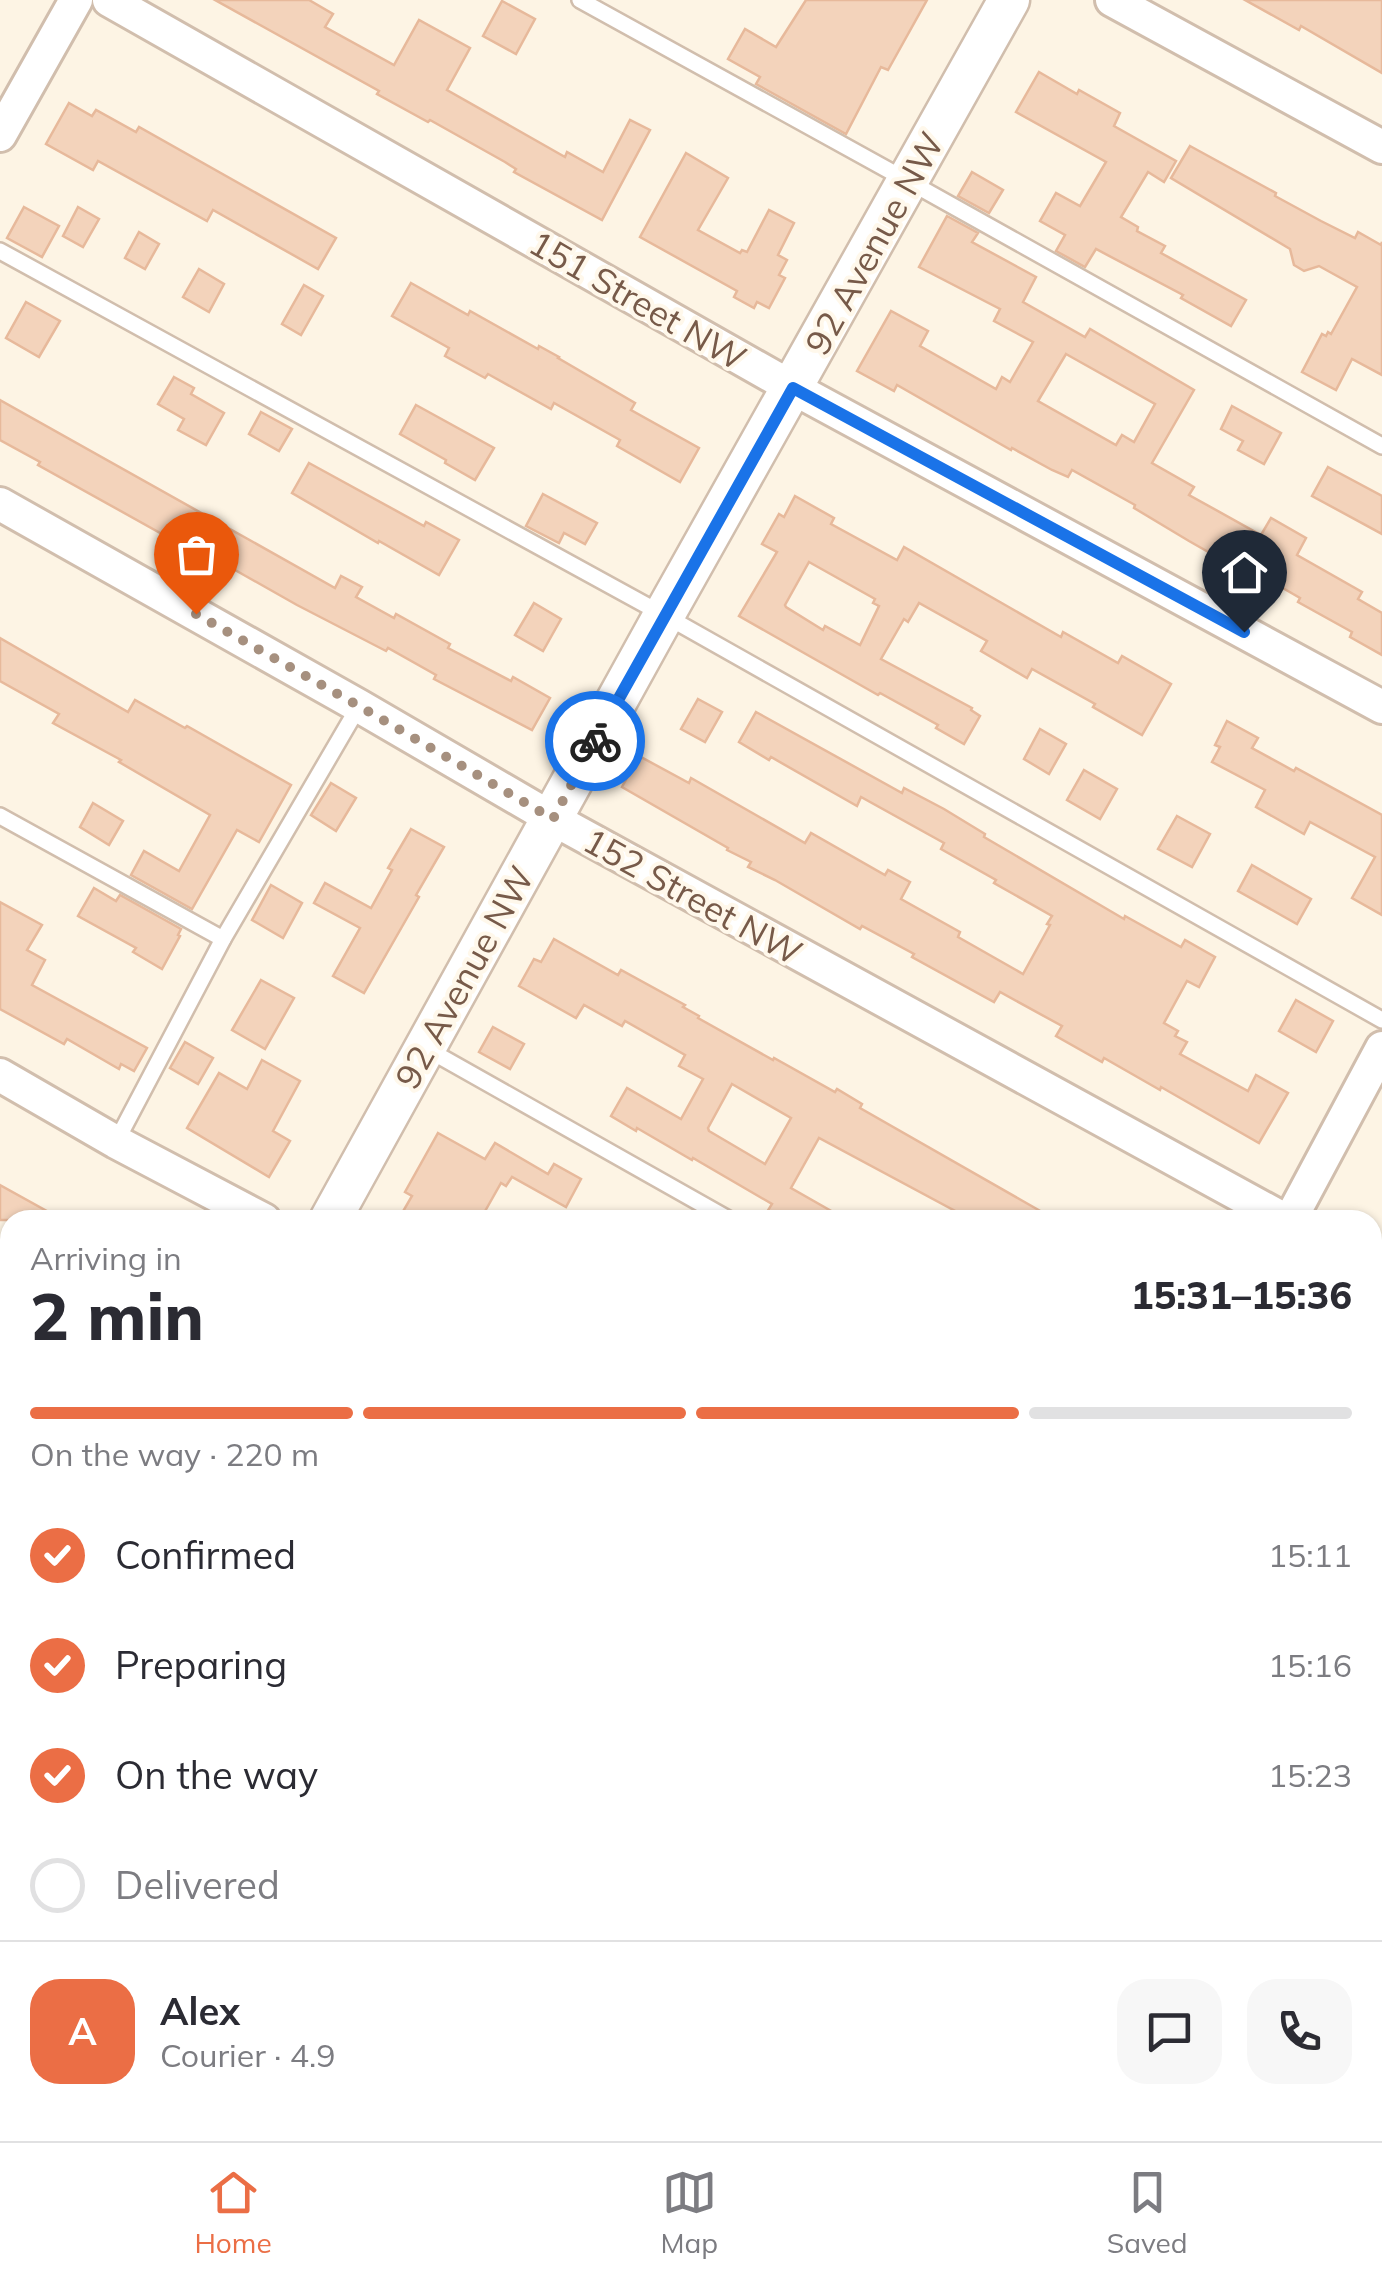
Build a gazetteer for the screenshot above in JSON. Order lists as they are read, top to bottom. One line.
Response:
{"streets":{"street":["92 Avenue NW","151 Street NW","152 Street NW"]},"crossings":[["92 Avenue NW","151 Street NW"],["92 Avenue NW","152 Street NW"]],"page":{"heading":["2 min","Arriving in","15:31–15:36"],"panel":["Alex","Courier · 4.9"],"bar":"On the way · 220 m","list":[["Confirmed","15:11"],["Preparing","15:16"],["On the way","15:23"],"Delivered"],"round":"A","tabs":["Home","Map","Saved"]}}
